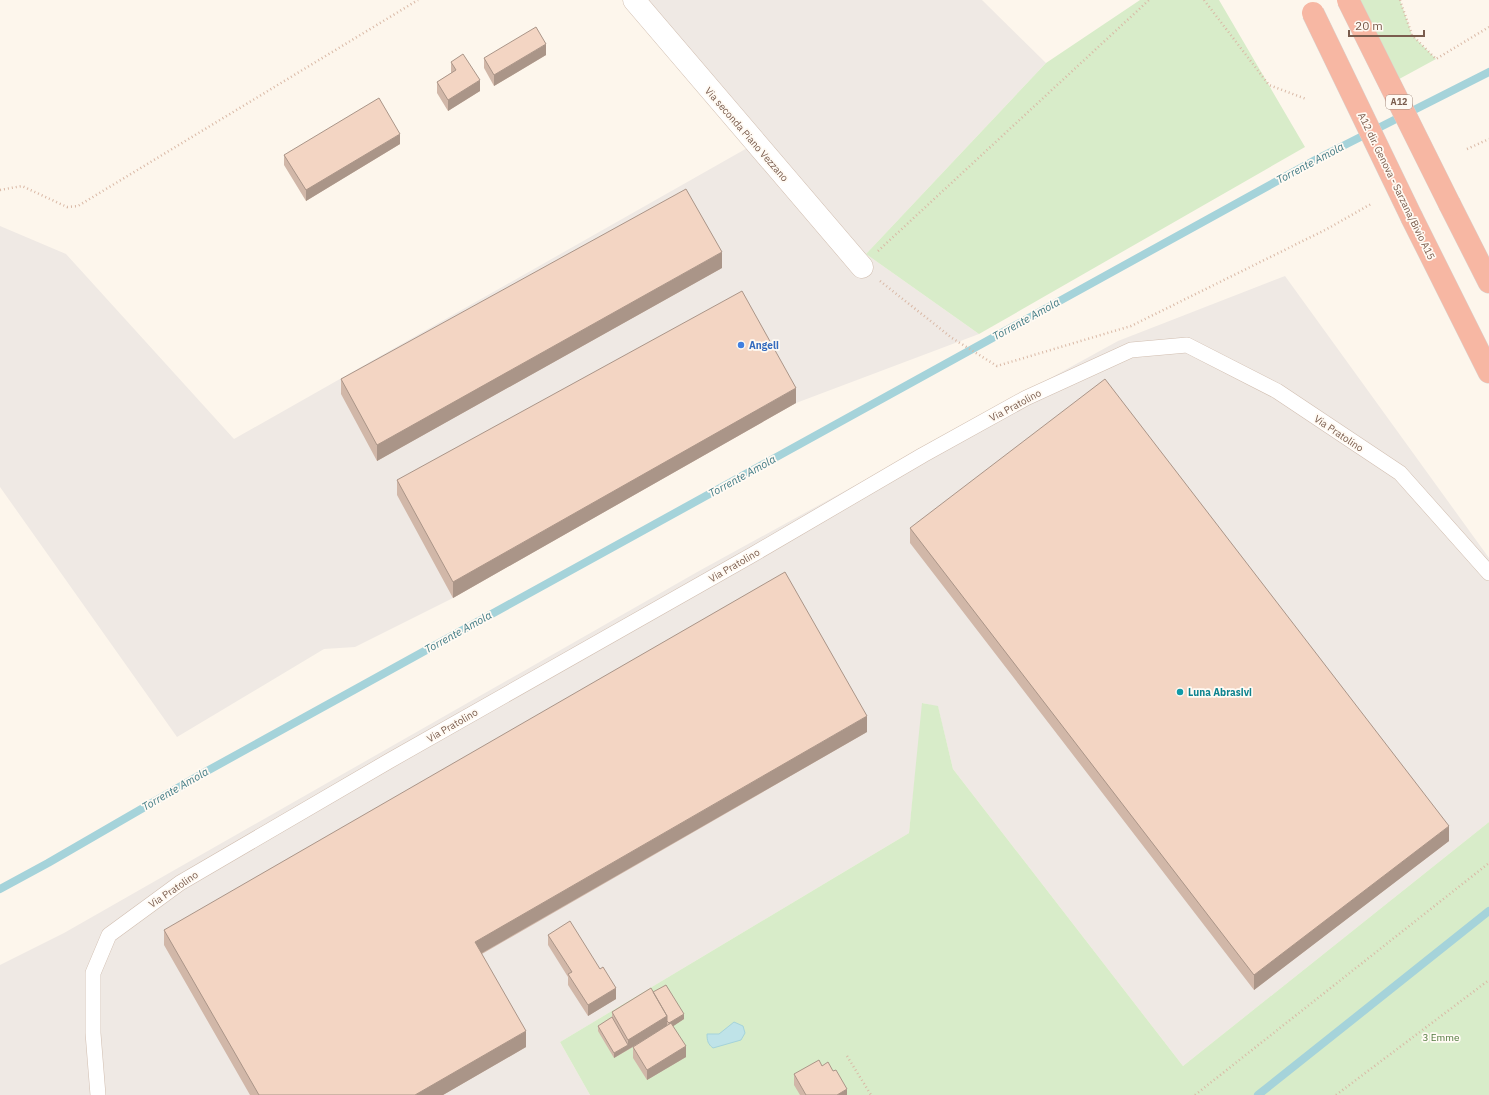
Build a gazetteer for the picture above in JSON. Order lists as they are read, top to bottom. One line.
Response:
{"streets":{"highway":["A12","A12 dir. Genova - Sarzana/Bivio A15"],"street":["Via seconda Piano Vezzano"],"lane":["Via Pratolino"]},"water":["Torrente Amola"],"parks":["3 Emme"],"places":["Angeli","Luna Abrasivi"],"scale_bar":"20 m"}
